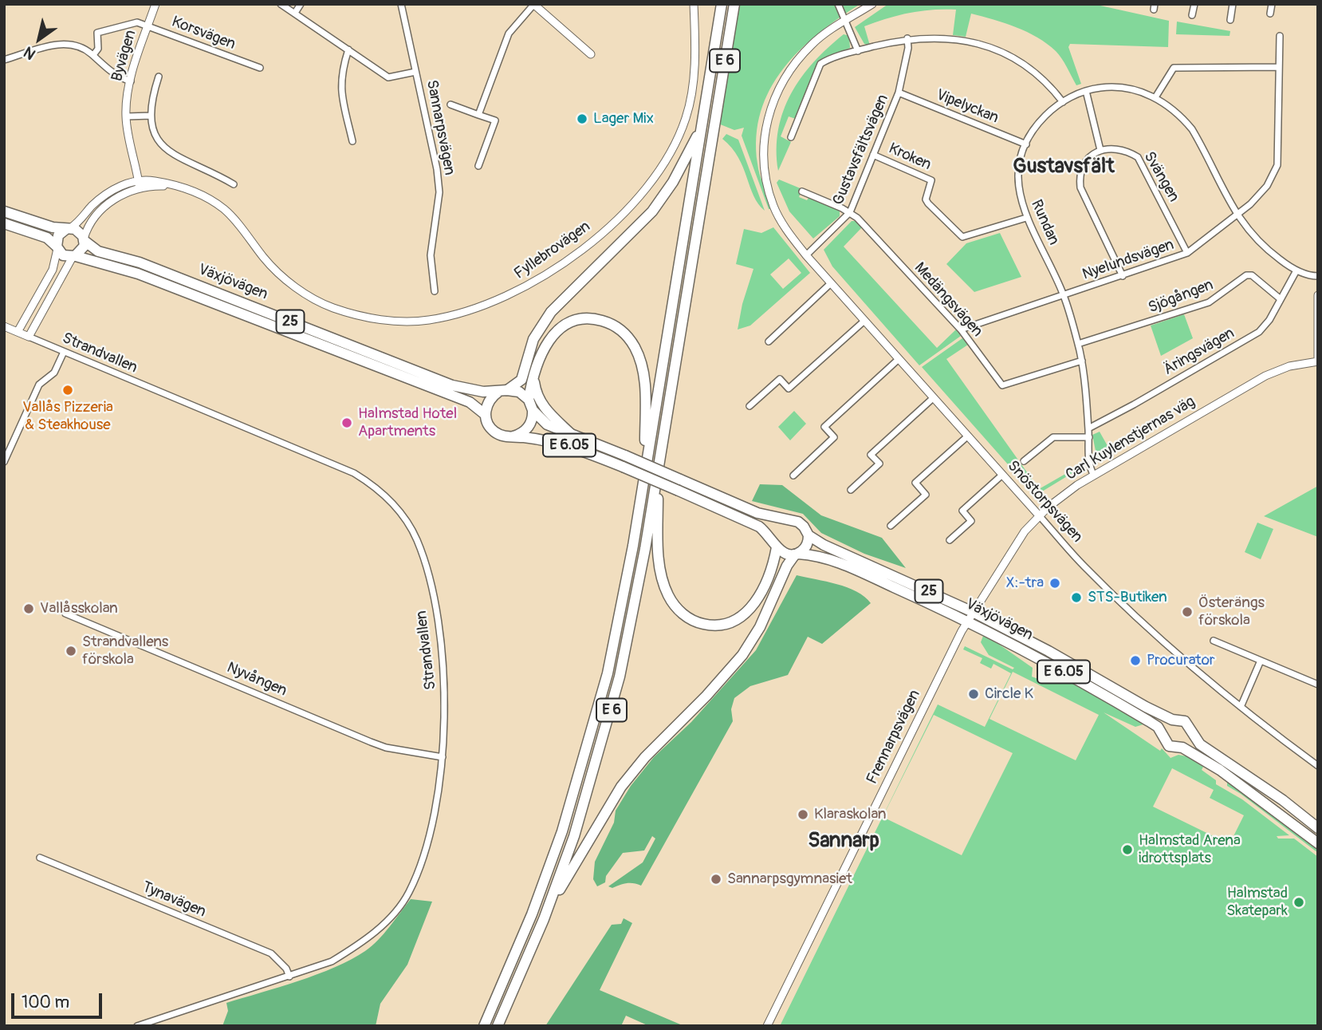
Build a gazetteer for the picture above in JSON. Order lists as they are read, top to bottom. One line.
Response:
{"streets":{"highway":["E 6","Växjövägen","25","E 6.05"],"street":["Korsvägen","Byvägen","Vipelyckan","Sannarpsvägen","Gustavsfältsvägen","Kroken","Svängen","Rundan","Fyllebrovägen","Nyelundsvägen","Sjögången","Medängsvägen","Äringsvägen","Strandvallen","Carl Kuylenstjernas väg","Snöstorpsvägen","Nyvången","Frennarpsvägen","Tynavägen"]},"crossings":[["Korsvägen","Byvägen"],["Byvägen","Fyllebrovägen"],["Vipelyckan","Gustavsfältsvägen"],["Vipelyckan","Rundan"],["Gustavsfältsvägen","Kroken"],["Gustavsfältsvägen","Medängsvägen"],["Gustavsfältsvägen","Snöstorpsvägen"],["Kroken","Rundan"],["Svängen","Nyelundsvägen"],["Rundan","Nyelundsvägen"],["Rundan","Sjögången"],["Rundan","Medängsvägen"],["Rundan","Äringsvägen"],["Rundan","Carl Kuylenstjernas väg"],["Nyelundsvägen","Medängsvägen"],["Växjövägen","Carl Kuylenstjernas väg"],["Växjövägen","Frennarpsvägen"],["Sjögången","Äringsvägen"],["Strandvallen","Nyvången"],["Strandvallen","Tynavägen"],["Carl Kuylenstjernas väg","Snöstorpsvägen"],["Carl Kuylenstjernas väg","Frennarpsvägen"]],"districts":["Gustavsfält","Sannarp"],"places":["Lager Mix","Vallås Pizzeria & Steakhouse","Halmstad Hotel Apartments","X:-tra","STS-Butiken","Vallåsskolan","Österängs förskola","Strandvallens förskola","Procurator","Circle K","Klaraskolan","Halmstad Arena idrottsplats","Sannarpsgymnasiet","Halmstad Skatepark"],"scale_bar":"100 m","north":"bottom left"}
